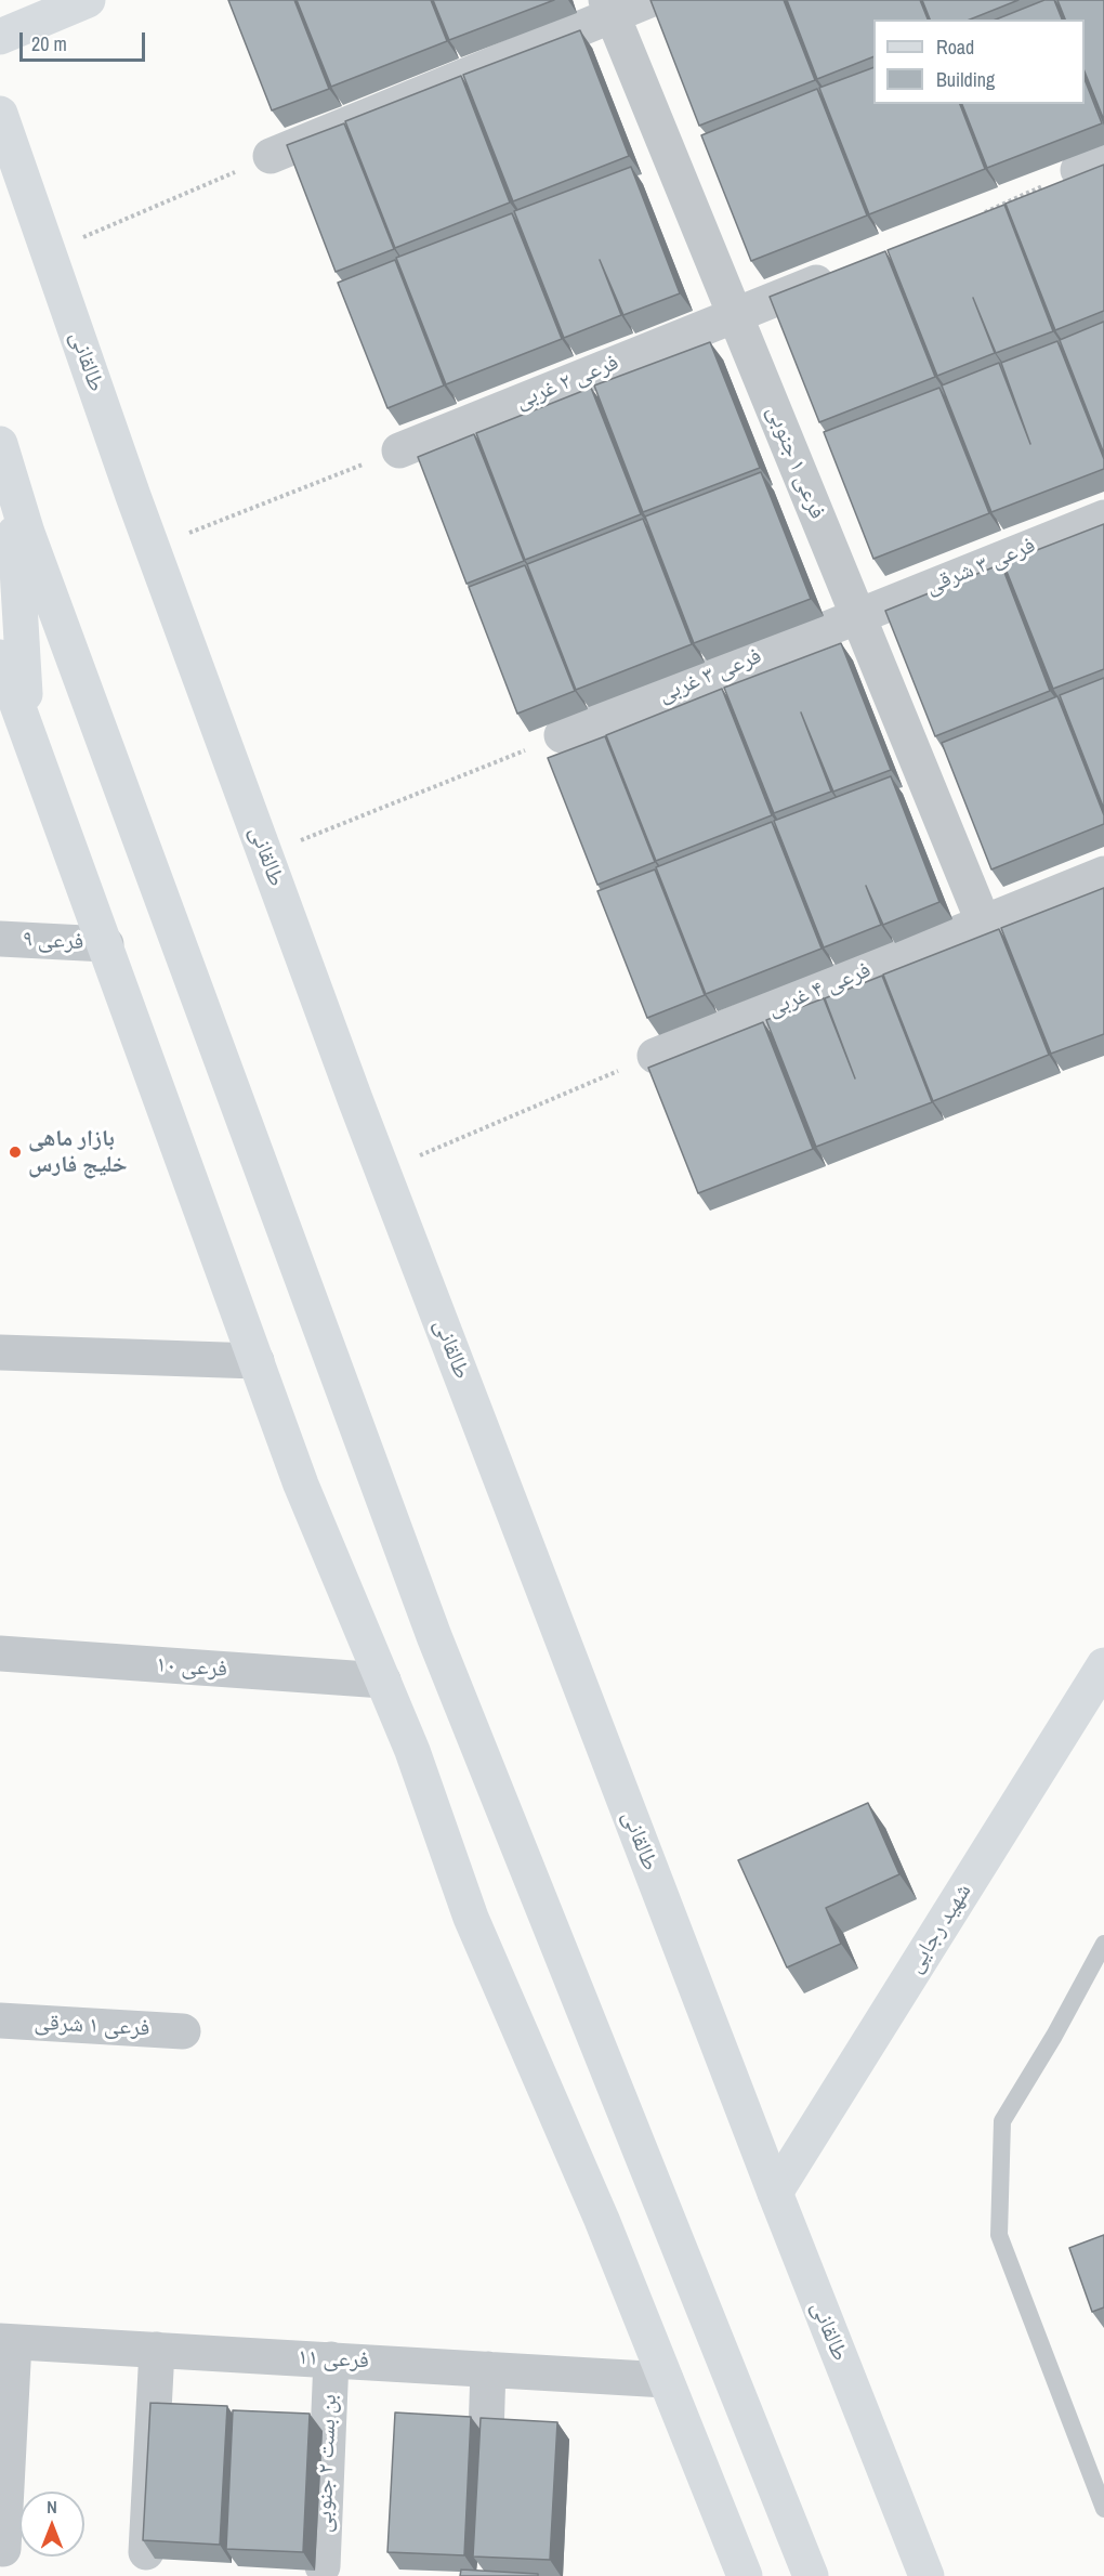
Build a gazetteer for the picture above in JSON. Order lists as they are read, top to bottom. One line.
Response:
{"streets":{"main road":["طالقانی","شهید رجایی"],"street":["فرعی ۲ غربی","فرعی ۱ جنوبی","فرعی ۳ شرقی","فرعی ۳ غربی","فرعی ۹","فرعی ۴ غربی","فرعی ۱۰","فرعی ۱ شرقی","فرعی ۱۱","بن بست ۲ جنوبی"]},"crossings":[["طالقانی","شهید رجایی"],["فرعی ۲ غربی","فرعی ۱ جنوبی"],["فرعی ۱ جنوبی","فرعی ۳ شرقی"],["فرعی ۱ جنوبی","فرعی ۳ غربی"],["فرعی ۱ جنوبی","فرعی ۴ غربی"],["فرعی ۳ شرقی","فرعی ۳ غربی"],["فرعی ۱۱","بن بست ۲ جنوبی"]],"places":["بازار ماهی خلیج فارس"],"legend":["Road","Building"],"scale_bar":"20 m","north":"top"}
